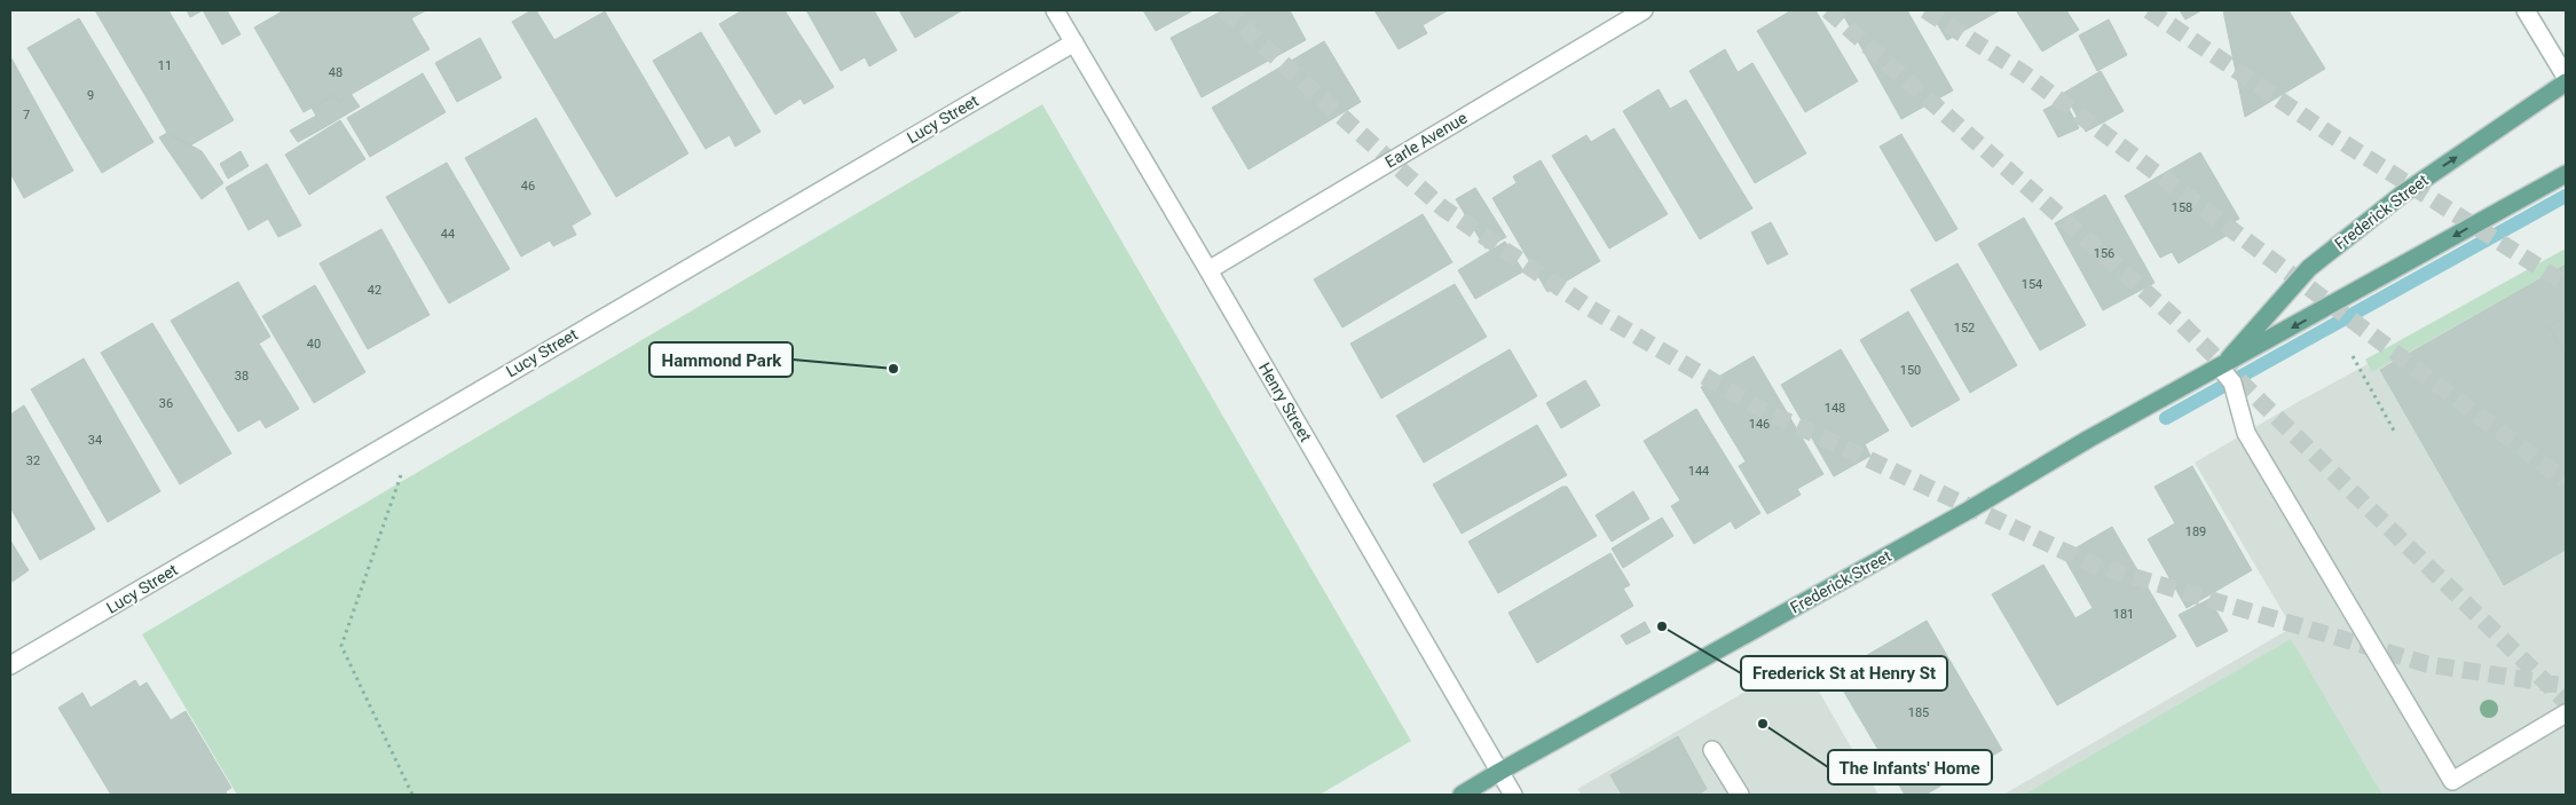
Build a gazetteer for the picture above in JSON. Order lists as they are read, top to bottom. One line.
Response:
{"streets":{"main road":["Frederick Street"],"street":["Lucy Street","Earle Avenue","Henry Street"]},"crossings":[["Lucy Street","Henry Street"],["Earle Avenue","Henry Street"],["Frederick Street","Henry Street"]],"places":["Hammond Park","Frederick St at Henry St","The Infants' Home"],"house_numbers":["11","48","9","7","46","158","44","156","154","42","152","40","150","38","36","148","146","34","32","144","189","181","185"]}
